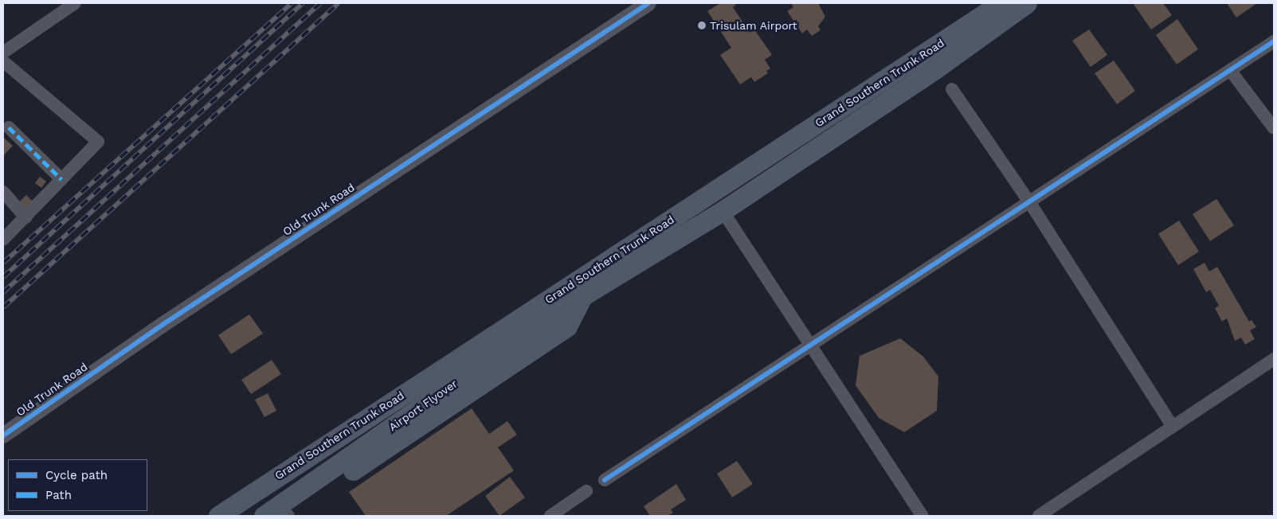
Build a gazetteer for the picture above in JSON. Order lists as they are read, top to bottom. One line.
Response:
{"streets":{"main road":["Grand Southern Trunk Road","Airport Flyover"],"street":["Old Trunk Road"]},"crossings":[["Grand Southern Trunk Road","Airport Flyover"]],"places":["Trisulam Airport"],"legend":["Cycle path","Path"]}
